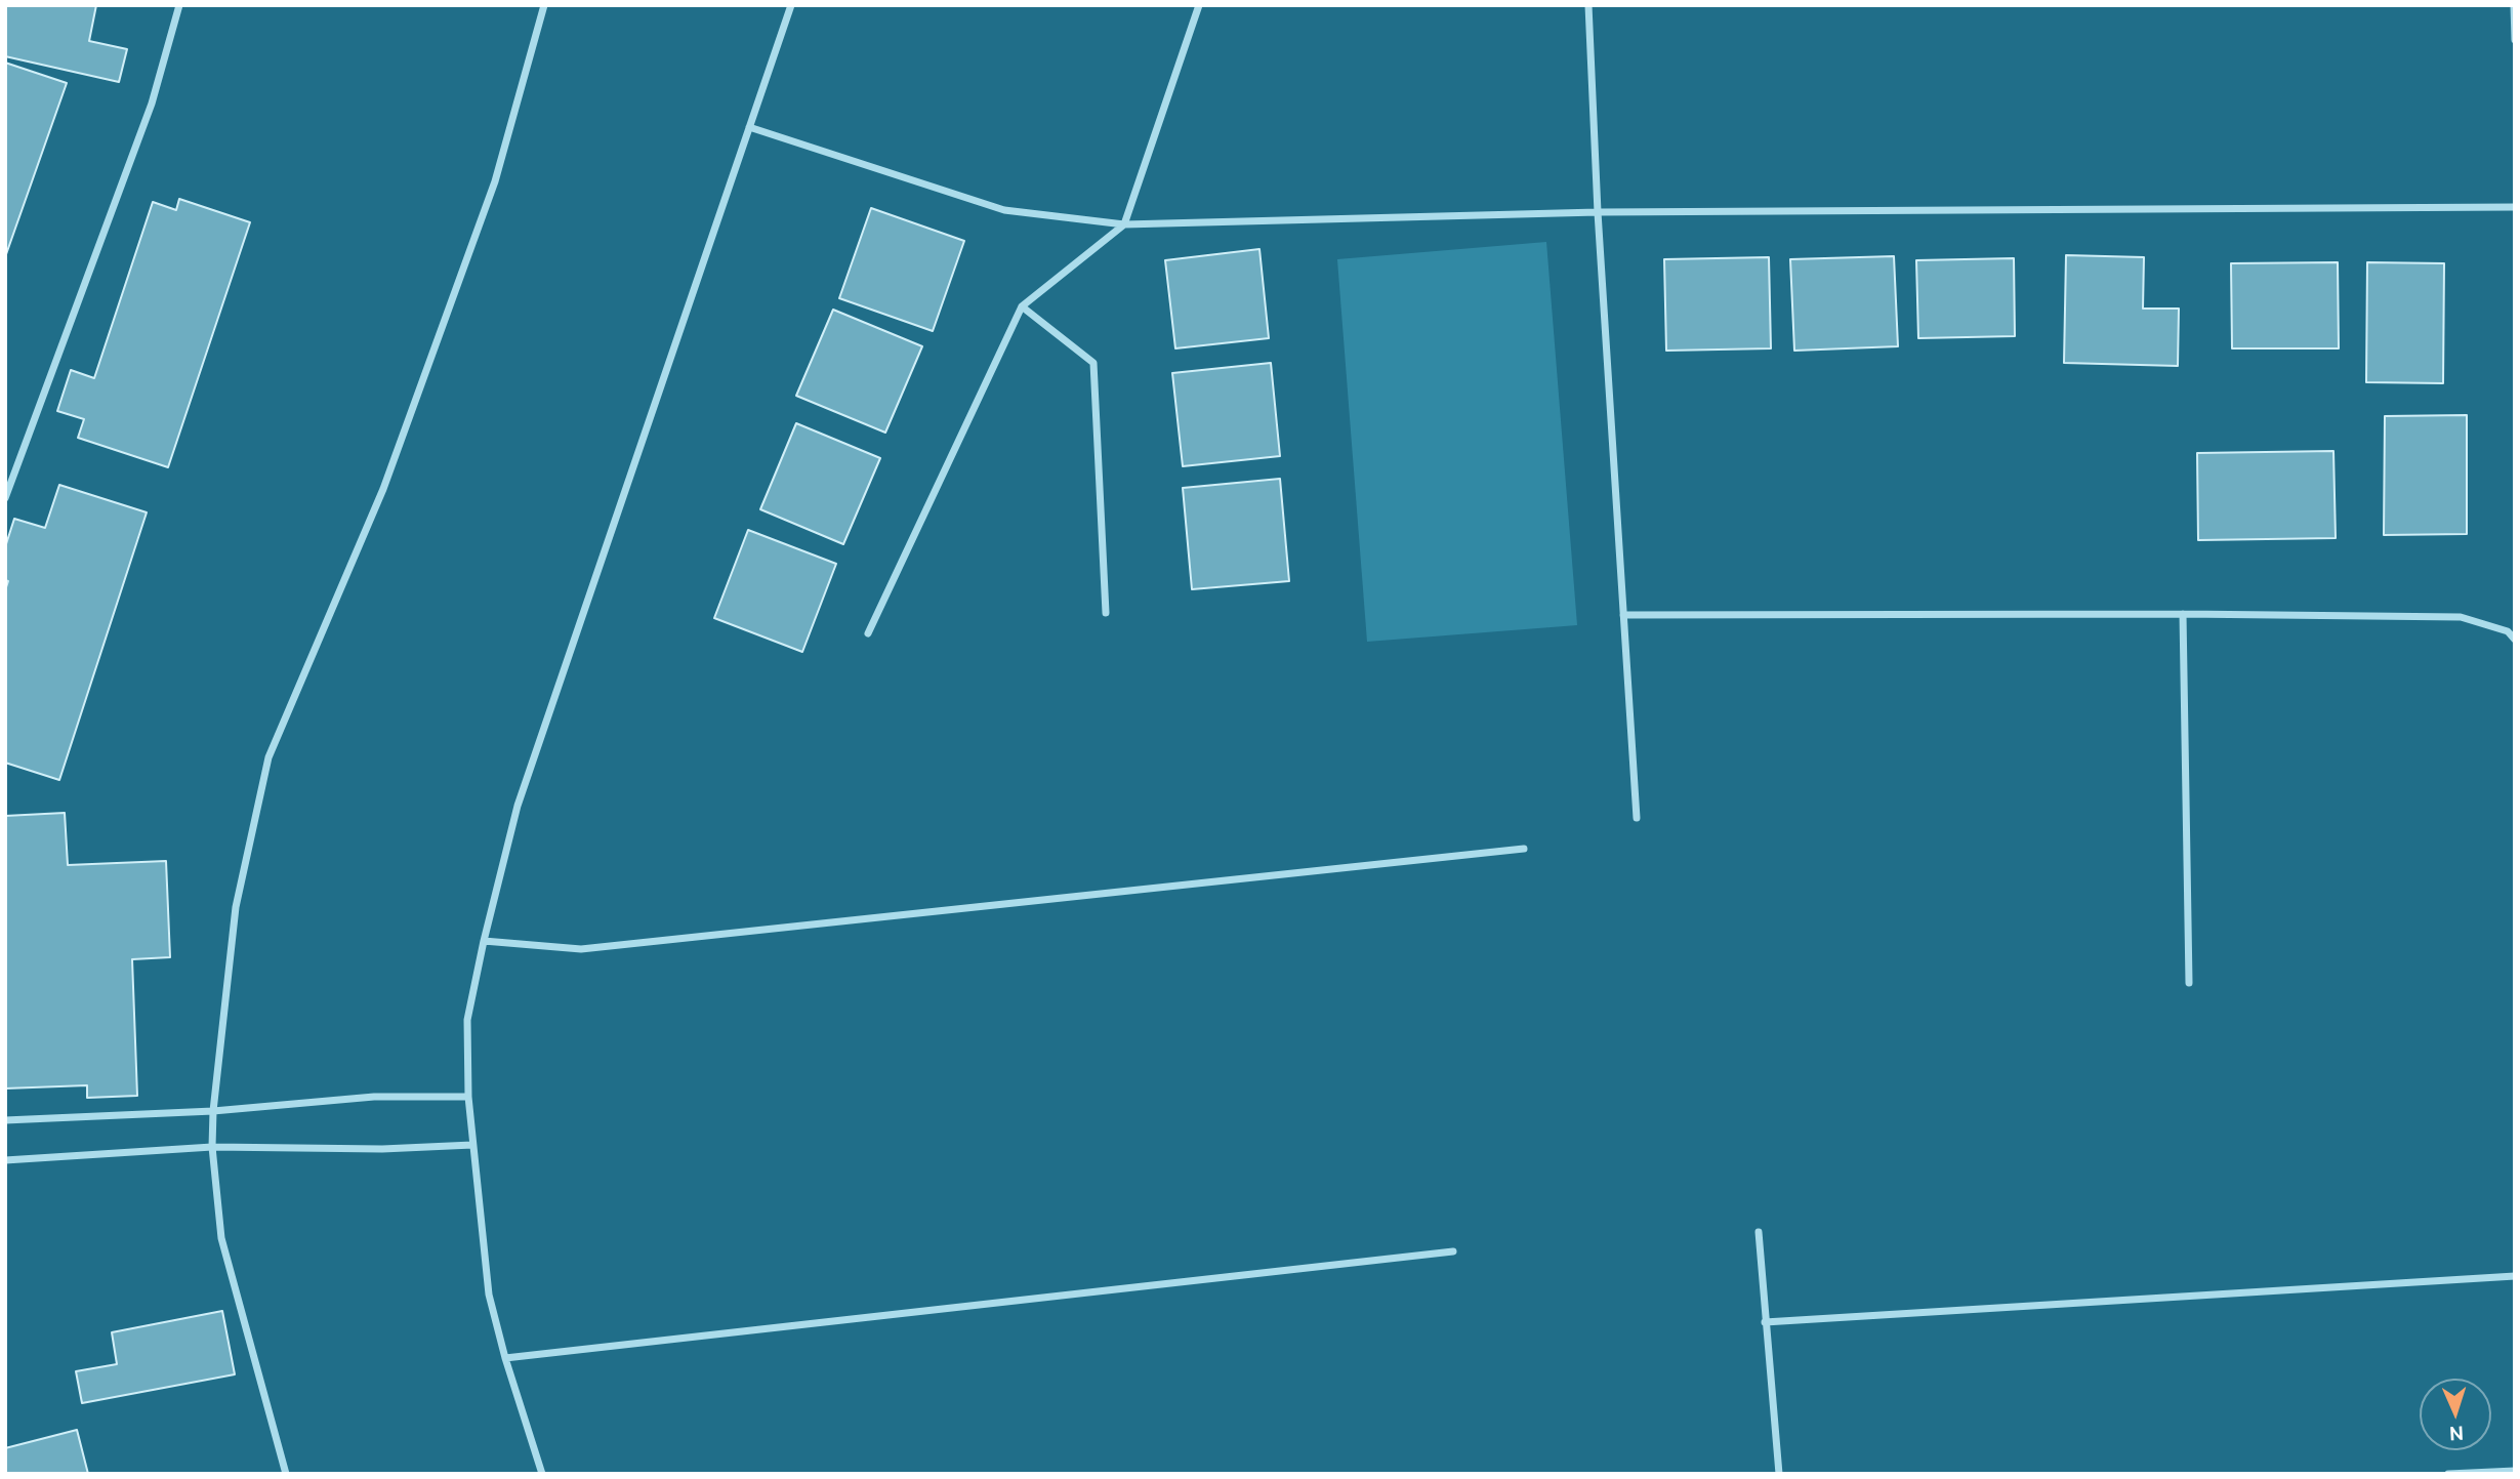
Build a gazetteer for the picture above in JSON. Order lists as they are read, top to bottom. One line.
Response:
{"north":"bottom"}
